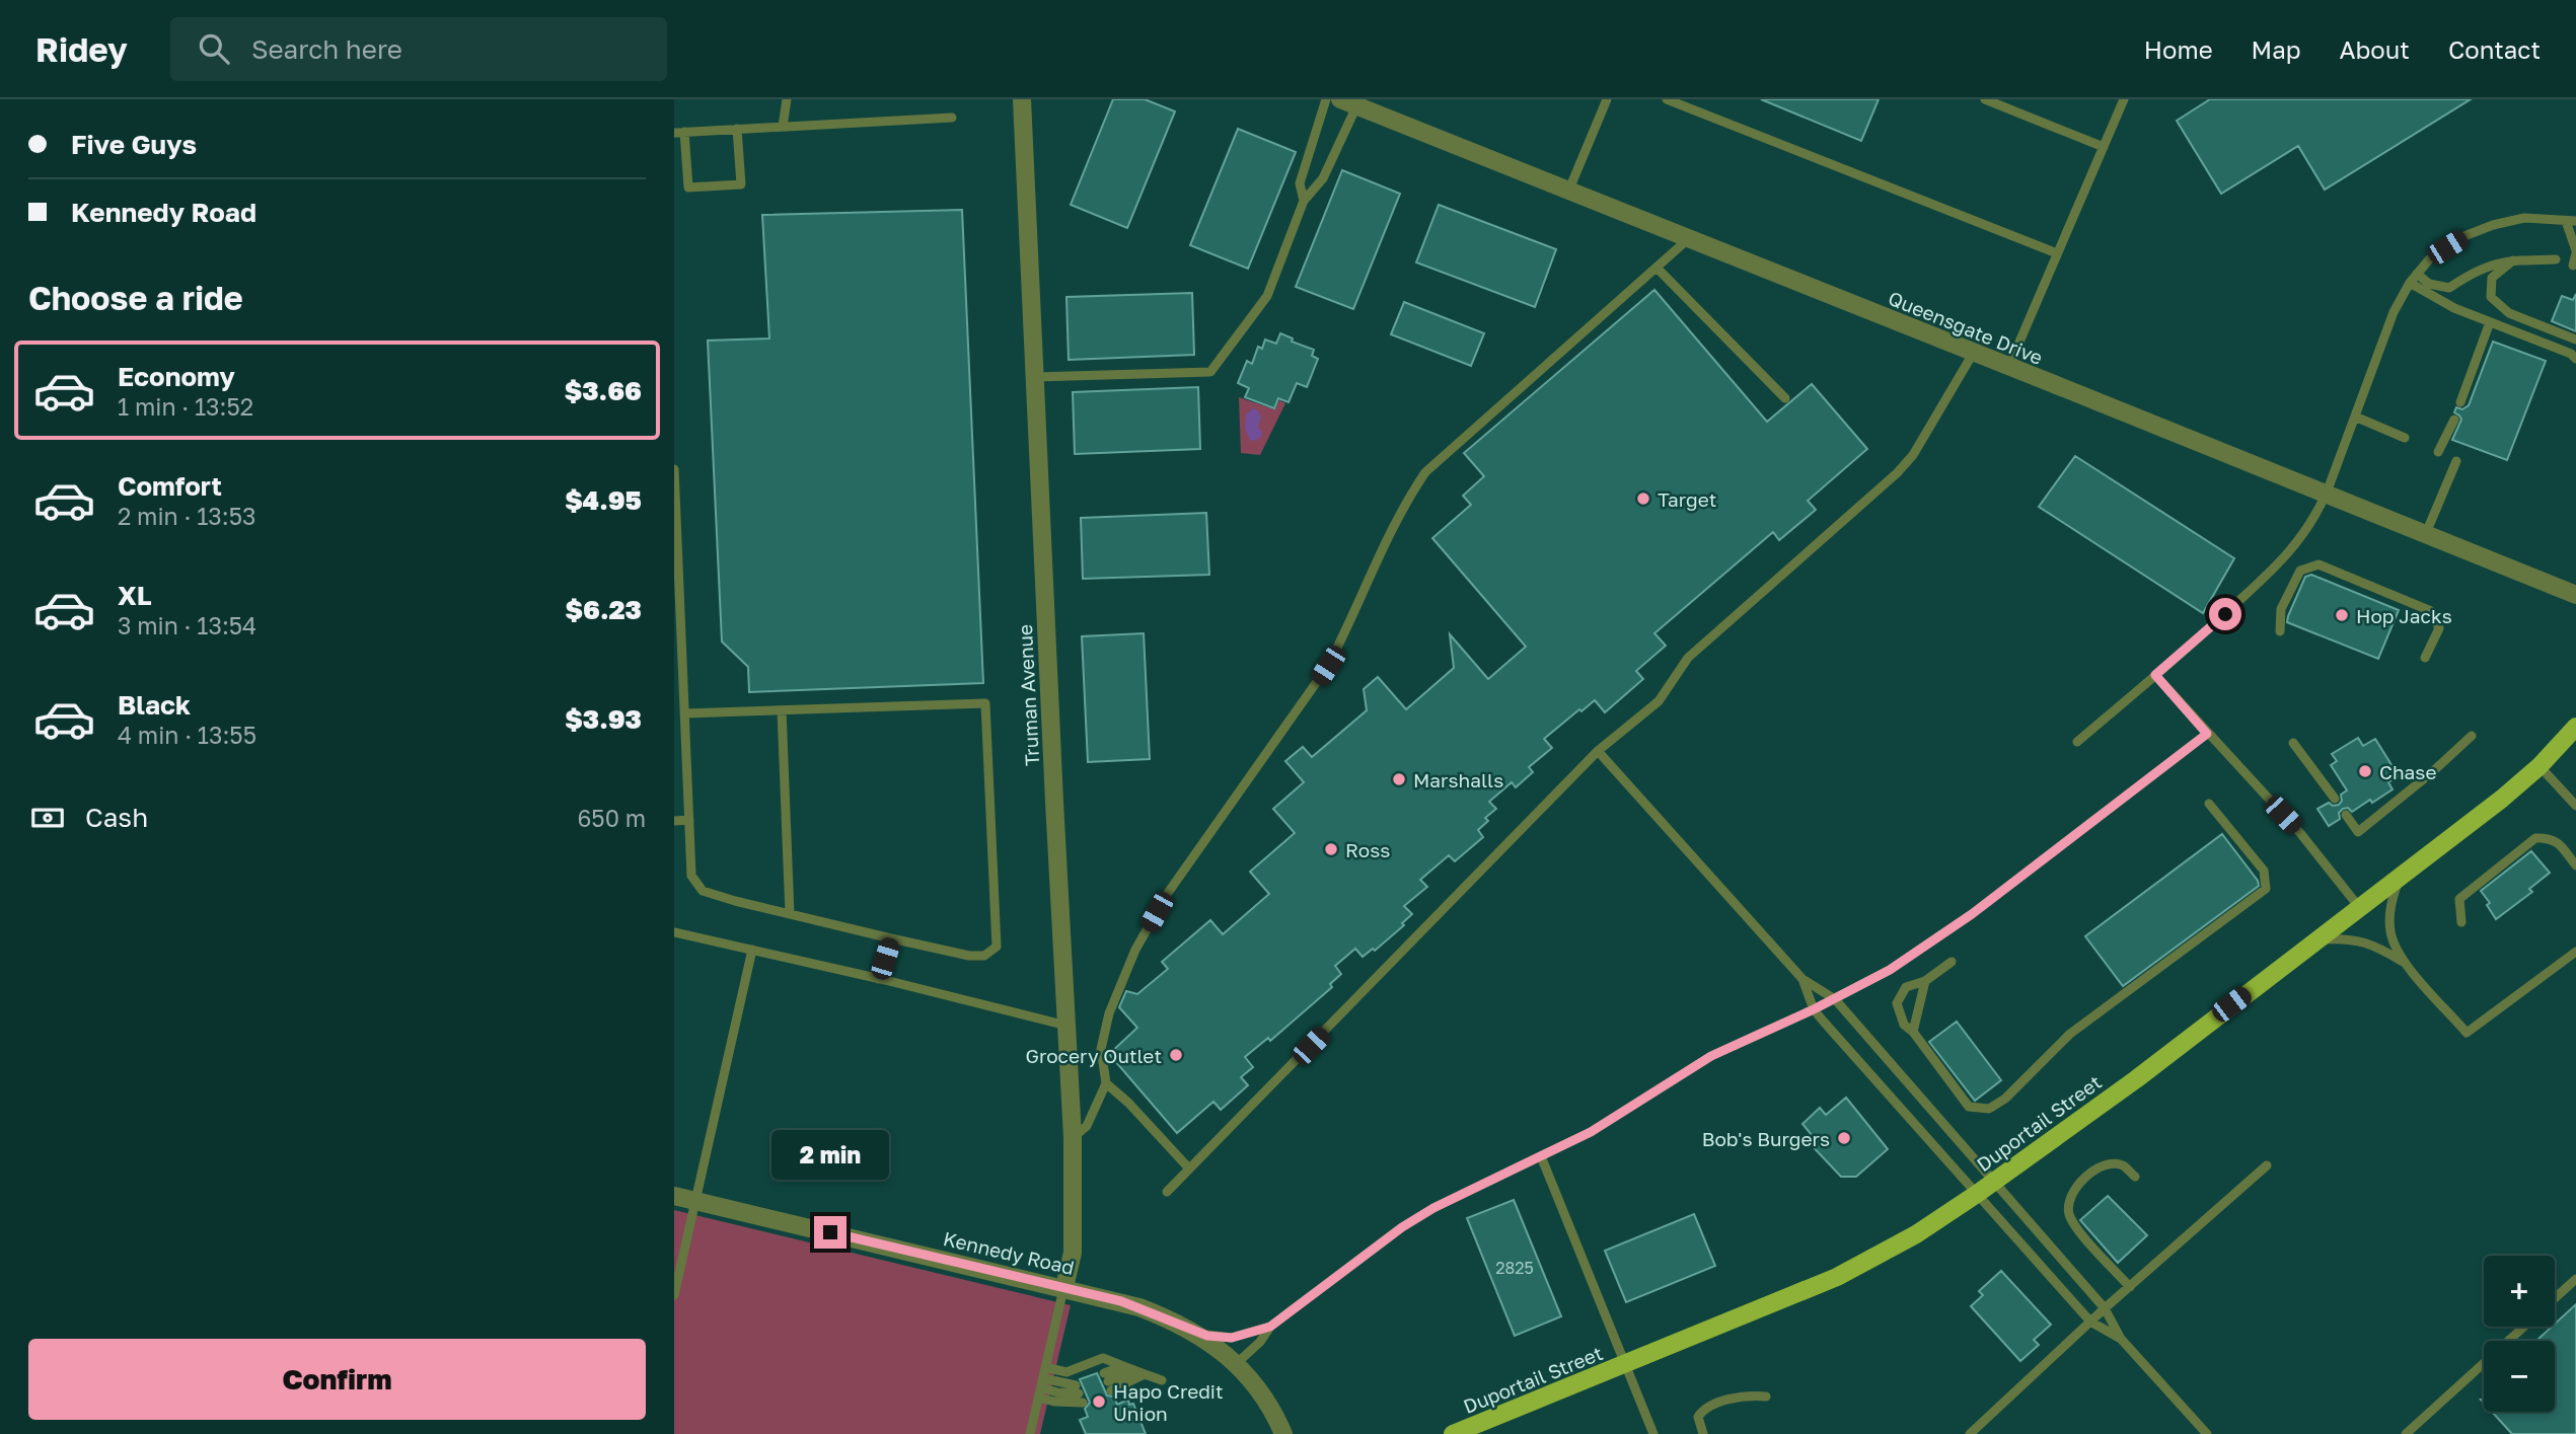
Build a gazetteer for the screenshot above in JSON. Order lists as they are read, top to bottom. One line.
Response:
{"streets":{"main road":["Duportail Street"],"street":["Queensgate Drive","Truman Avenue","Kennedy Road"]},"crossings":[["Truman Avenue","Kennedy Road"]],"places":["Target","Hop Jacks","Chase","Marshalls","Ross","Grocery Outlet","Bob's Burgers","Hapo Credit Union"],"house_numbers":["2825"],"page":{"header":"Ridey","search":"Search here","nav":["Home","Map","About","Contact"],"banner":["Five Guys","Kennedy Road"],"heading":"Choose a ride","list":[{"name":"Economy","note":"1 min · 13:52","value":"$3.66"},{"name":"Comfort","note":"2 min · 13:53","value":"$4.95"},{"name":"XL","note":"3 min · 13:54","value":"$6.23"},{"name":"Black","note":"4 min · 13:55","value":"$3.93"}],"pay":["Cash","650 m"],"bubble":"2 min","map_buttons":["+","−"],"buttons":"Confirm"}}
